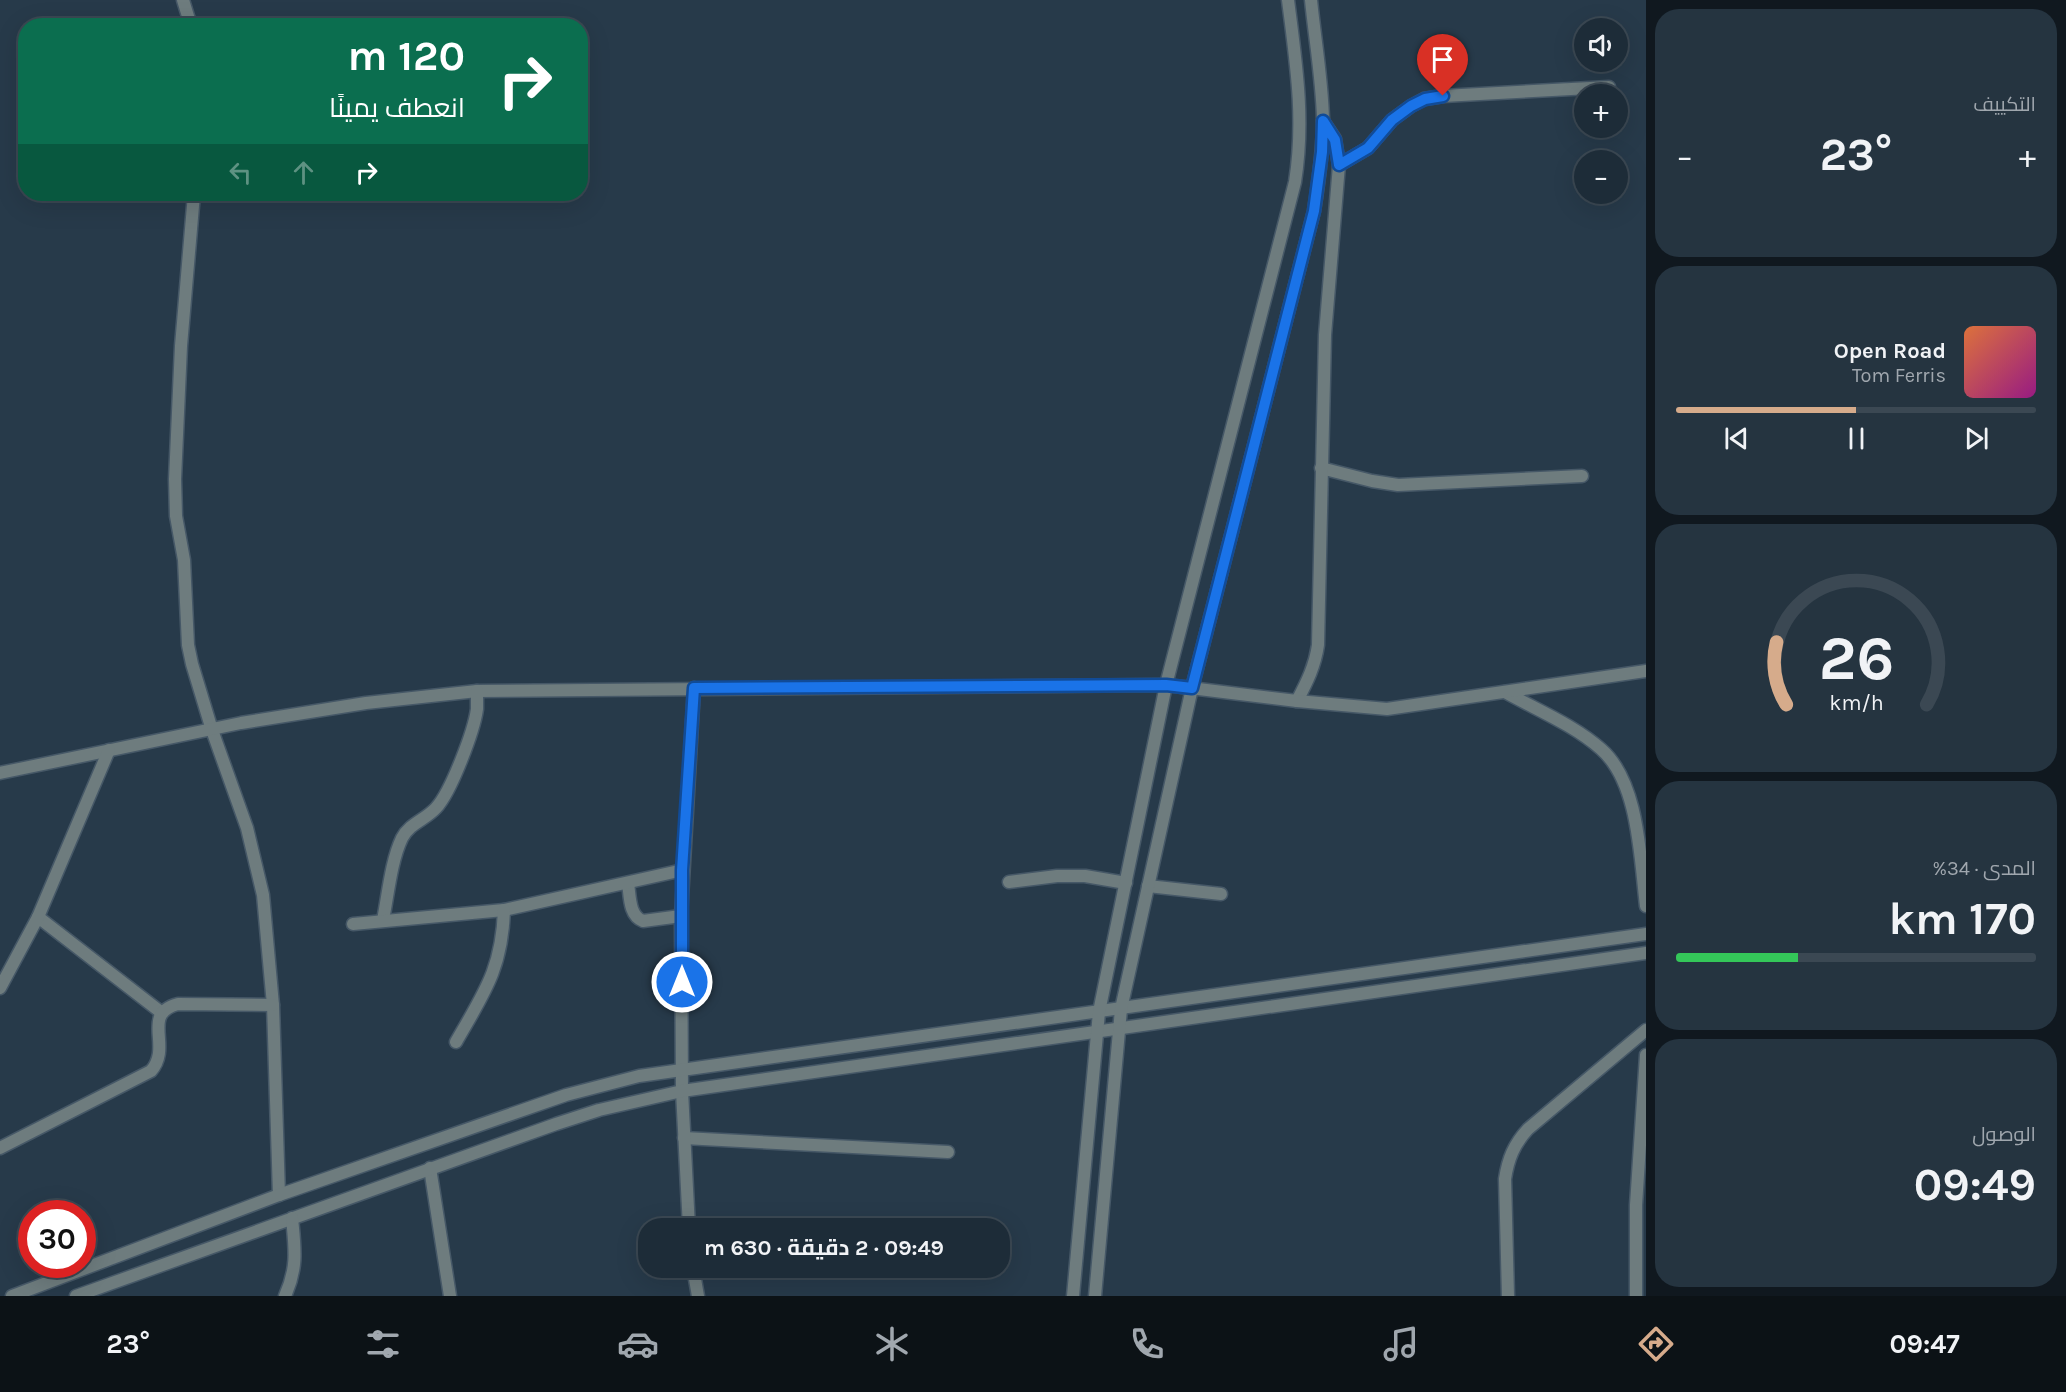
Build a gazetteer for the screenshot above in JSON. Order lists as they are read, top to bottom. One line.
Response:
{"page":{"tile":["التكييف",["المدى · 34%","170 km"],["الوصول","09:49"]],"map_buttons":["+","−"],"turn":["120 m","انعطف يمينًا"],"heat":["−","23°","+"],"song":["Open Road","Tom Ferris"],"limit":"30","trip":"09:49 · 2 دقيقة · 630 m","tabs":["09:47","23°"],"gauge":["26","km/h"]}}
